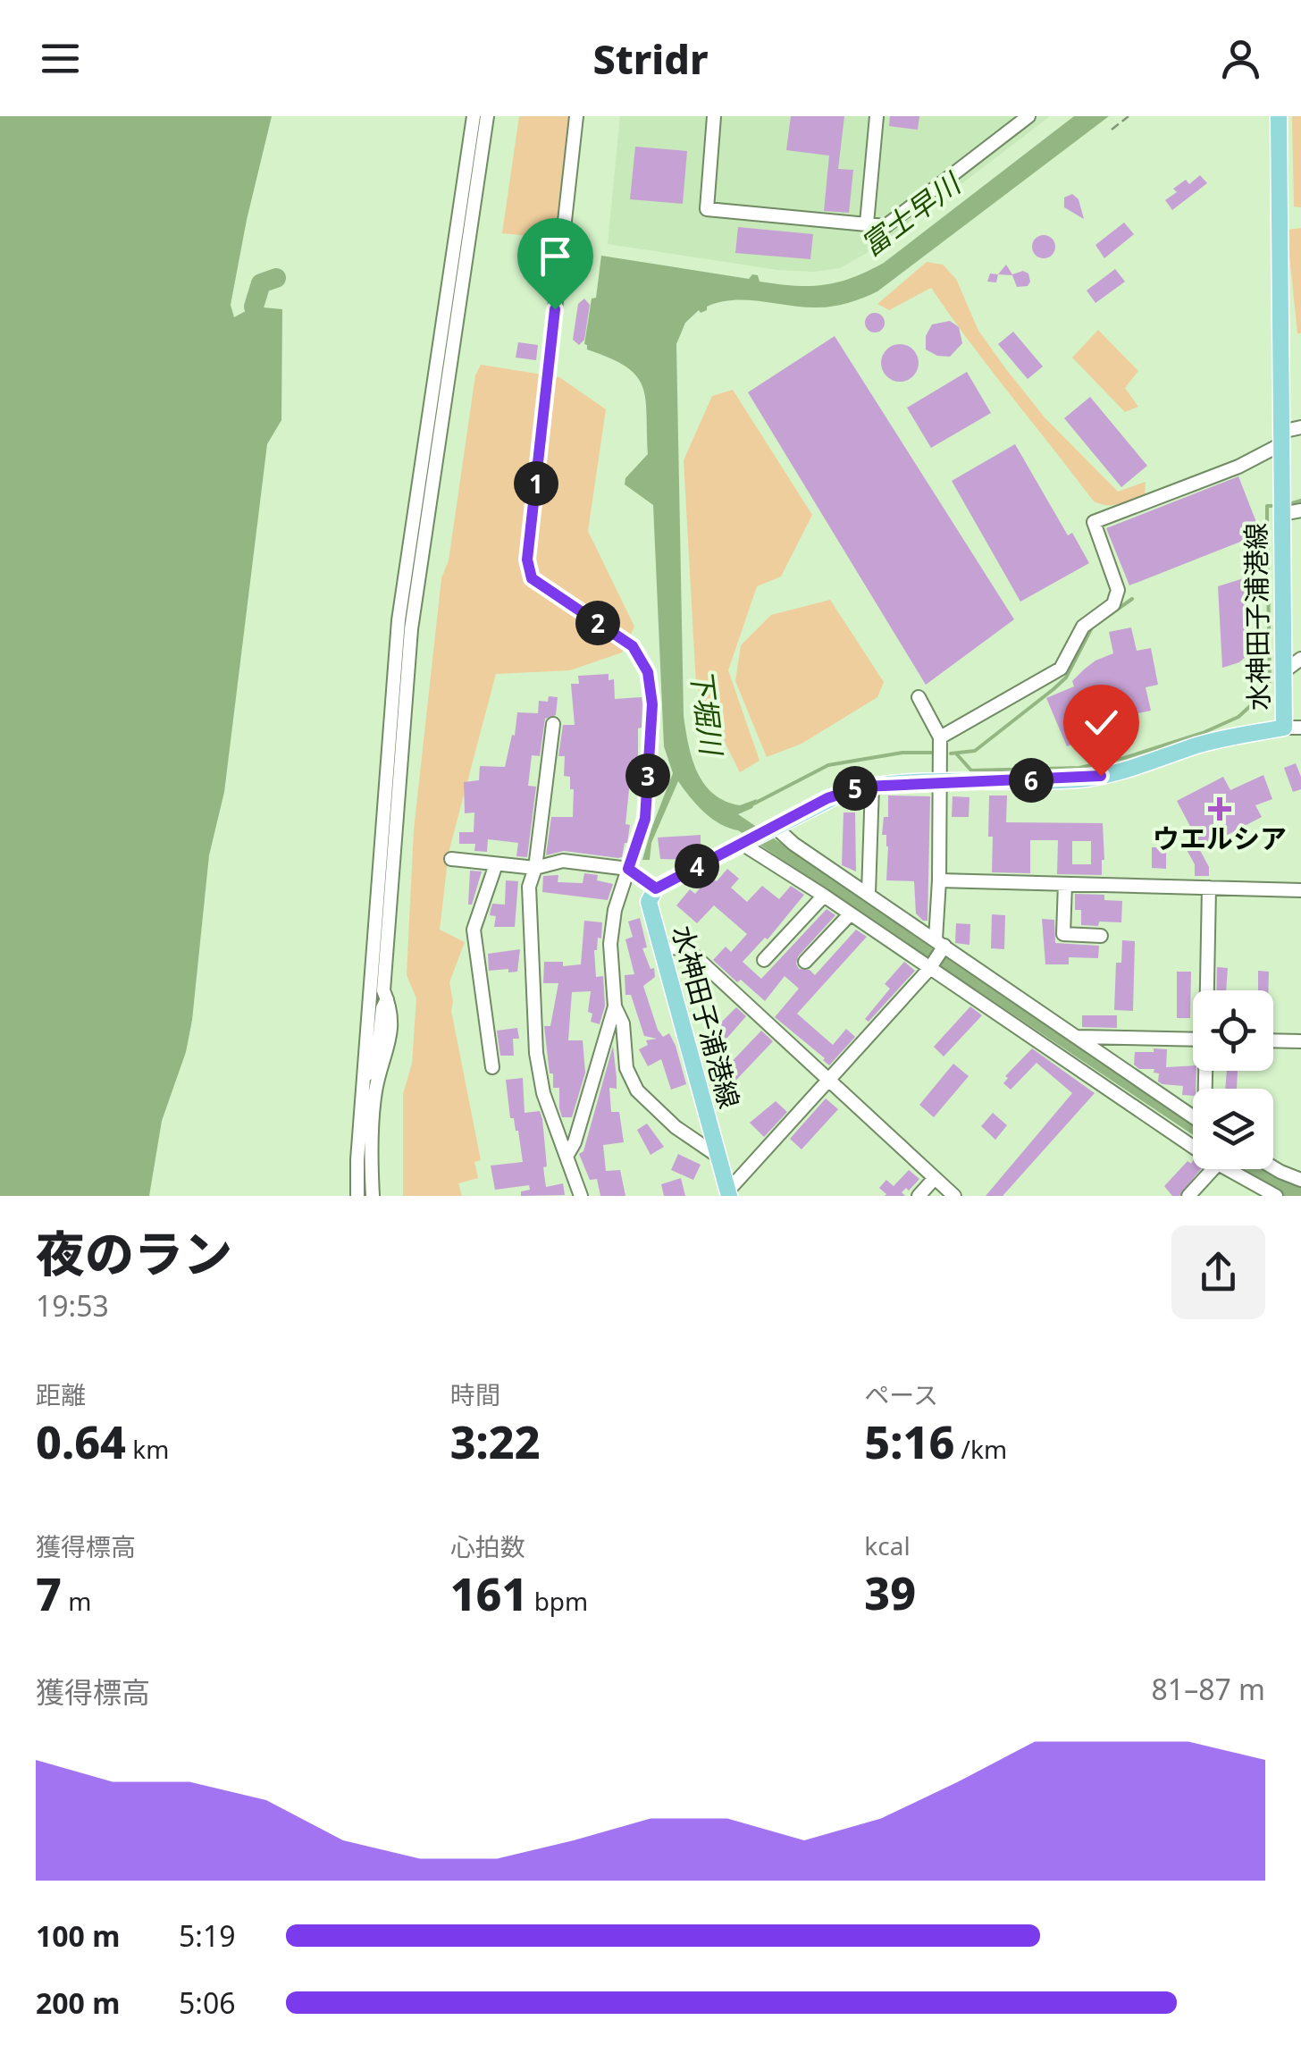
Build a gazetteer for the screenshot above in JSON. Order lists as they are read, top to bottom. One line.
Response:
{"streets":{"main road":["水神田子浦港線"]},"water":["富士早川","下堀川"],"places":{"health":["ウエルシア"]},"page":{"header":"Stridr","pins":["1","2","3","6","5","4"],"heading":["夜のラン","19:53"],"stats":[["距離","0.64 km"],["時間","3:22"],["ペース","5:16 /km"],["獲得標高","7 m"],["心拍数","161 bpm"],["kcal","39"]],"chart":["獲得標高","81–87 m"],"list":[{"name":"100 m","note":"5:19"},{"name":"200 m","note":"5:06"}]}}
